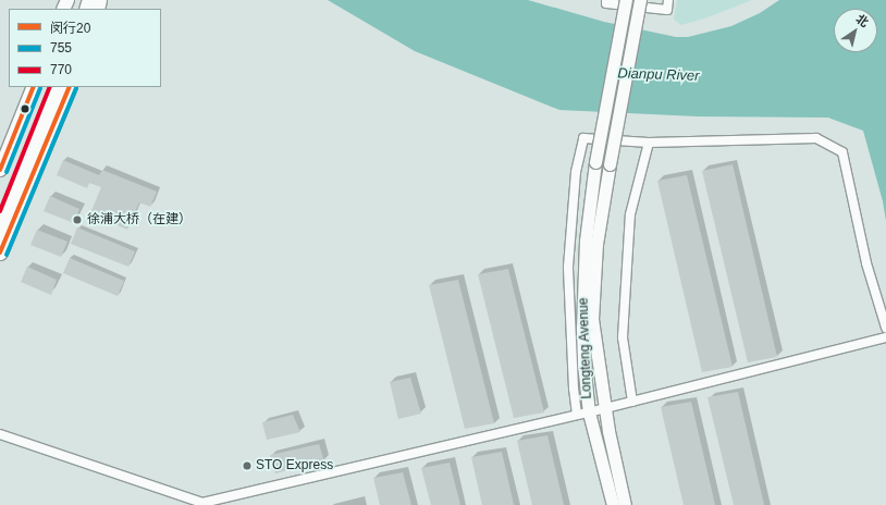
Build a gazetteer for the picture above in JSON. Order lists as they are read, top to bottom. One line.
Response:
{"streets":{"main road":["Longteng Avenue"]},"water":["Dianpu River"],"places":["徐浦大桥（在建）","STO Express"],"lines":["transit line 闵行20","transit line 770","transit line 755"],"legend":["闵行20","755","770"],"north":"top right"}
